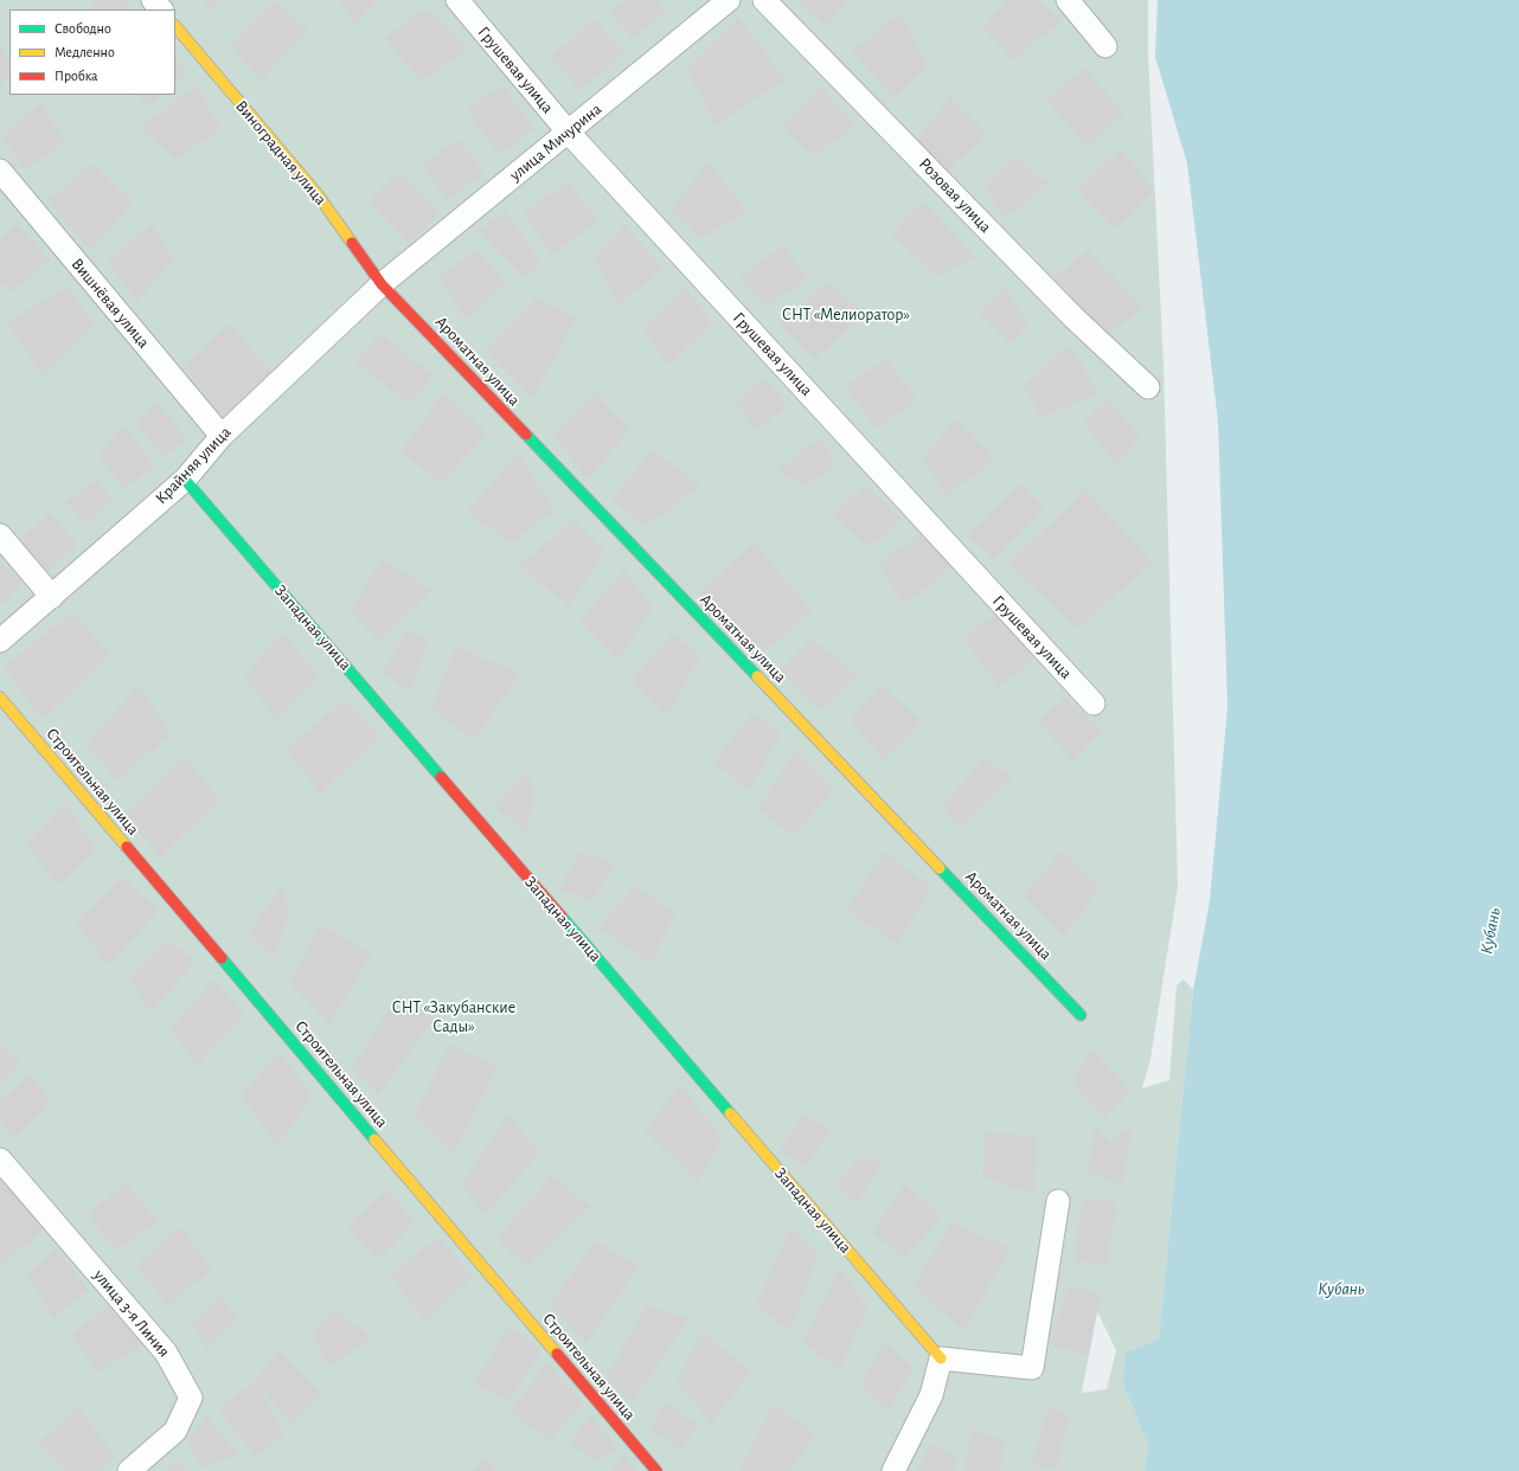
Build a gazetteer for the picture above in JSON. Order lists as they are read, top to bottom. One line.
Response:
{"streets":{"street":["Грушевая улица","улица Мичурина","Виноградная улица","Розовая улица","Вишнёвая улица","Ароматная улица","Крайняя улица","Западная улица","Строительная улица","улица 3-я Линия"]},"crossings":[["Грушевая улица","улица Мичурина"],["улица Мичурина","Виноградная улица"],["улица Мичурина","Ароматная улица"],["улица Мичурина","Крайняя улица"],["Виноградная улица","Ароматная улица"],["Виноградная улица","Крайняя улица"],["Вишнёвая улица","Крайняя улица"],["Ароматная улица","Крайняя улица"],["Крайняя улица","Западная улица"]],"water":["Кубань"],"parks":["СНТ «Мелиоратор»","СНТ «Закубанские Сады»"],"legend":["Свободно","Медленно","Пробка"]}
